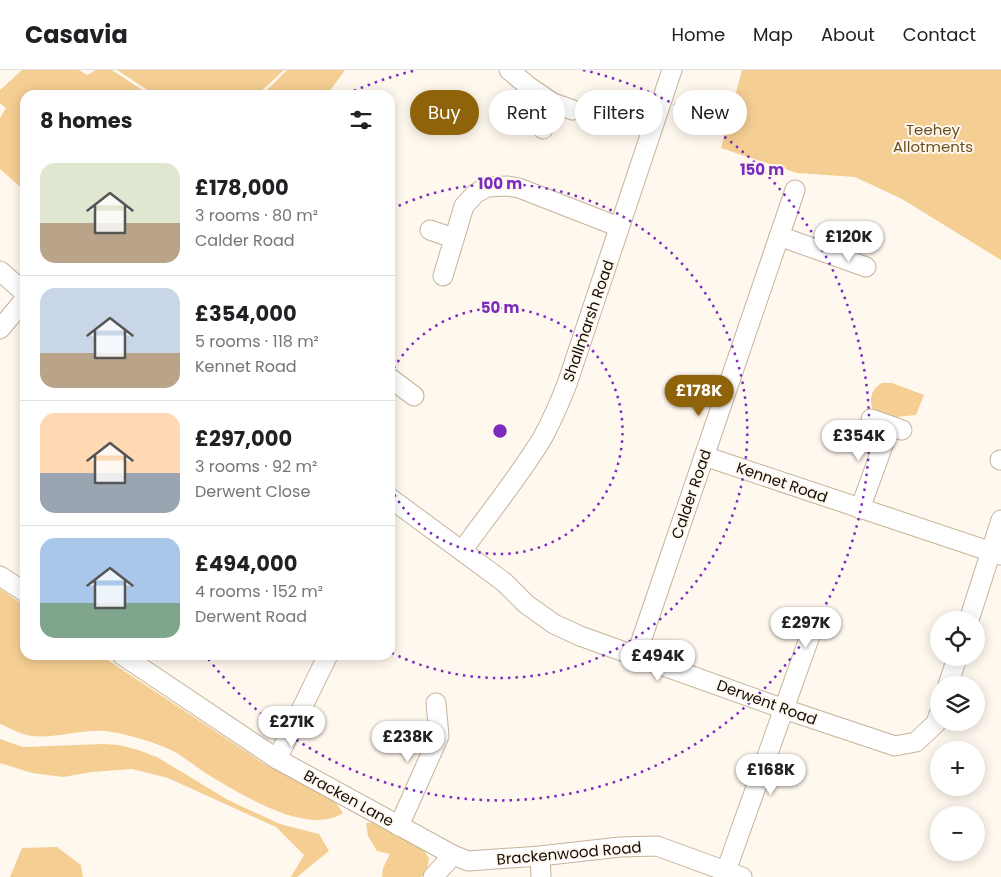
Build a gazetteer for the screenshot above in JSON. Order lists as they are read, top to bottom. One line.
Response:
{"streets":{"street":["Shallmarsh Road","Kennet Road","Calder Road","Derwent Road","Bracken Lane","Brackenwood Road"]},"crossings":[["Shallmarsh Road","Derwent Road"],["Kennet Road","Calder Road"],["Calder Road","Derwent Road"],["Bracken Lane","Brackenwood Road"]],"parks":["Teehey Allotments"],"page":{"header":"Casavia","nav":["Home","Map","About","Contact"],"chip":["Buy","Rent","Filters","New"],"heading":"8 homes","list":[{"name":"£178,000","note":"3 rooms · 80 m² · Calder Road"},{"name":"£354,000","note":"5 rooms · 118 m² · Kennet Road"},{"name":"£297,000","note":"3 rooms · 92 m² · Derwent Close"},{"name":"£494,000","note":"4 rooms · 152 m² · Derwent Road"}],"price":["£120K","£178K","£354K","£297K","£494K","£271K","£238K","£168K"],"map_buttons":["+","−"]},"rings":["150 m","100 m","50 m"]}
